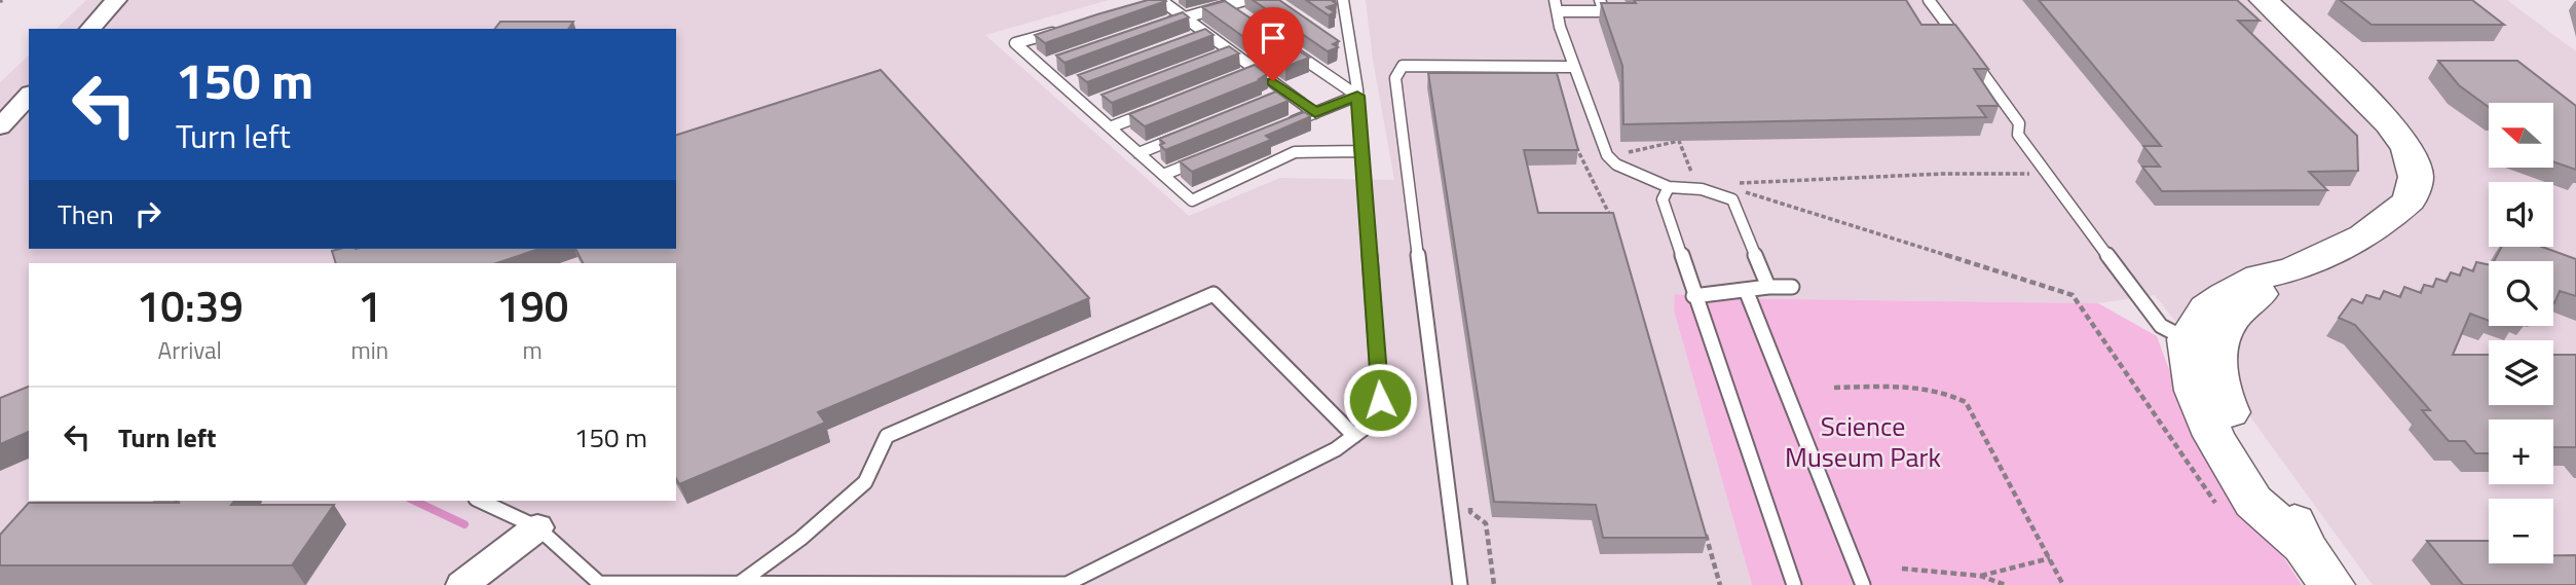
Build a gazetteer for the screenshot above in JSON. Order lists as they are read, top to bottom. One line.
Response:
{"parks":["Science Museum Park"],"north":"left","page":{"turn":["150 m","Turn left"],"map_buttons":["+","−"],"then":"Then","eta":["10:39","Arrival","1","min","190","m"],"list":[{"name":"Turn left","value":"150 m"}]}}
